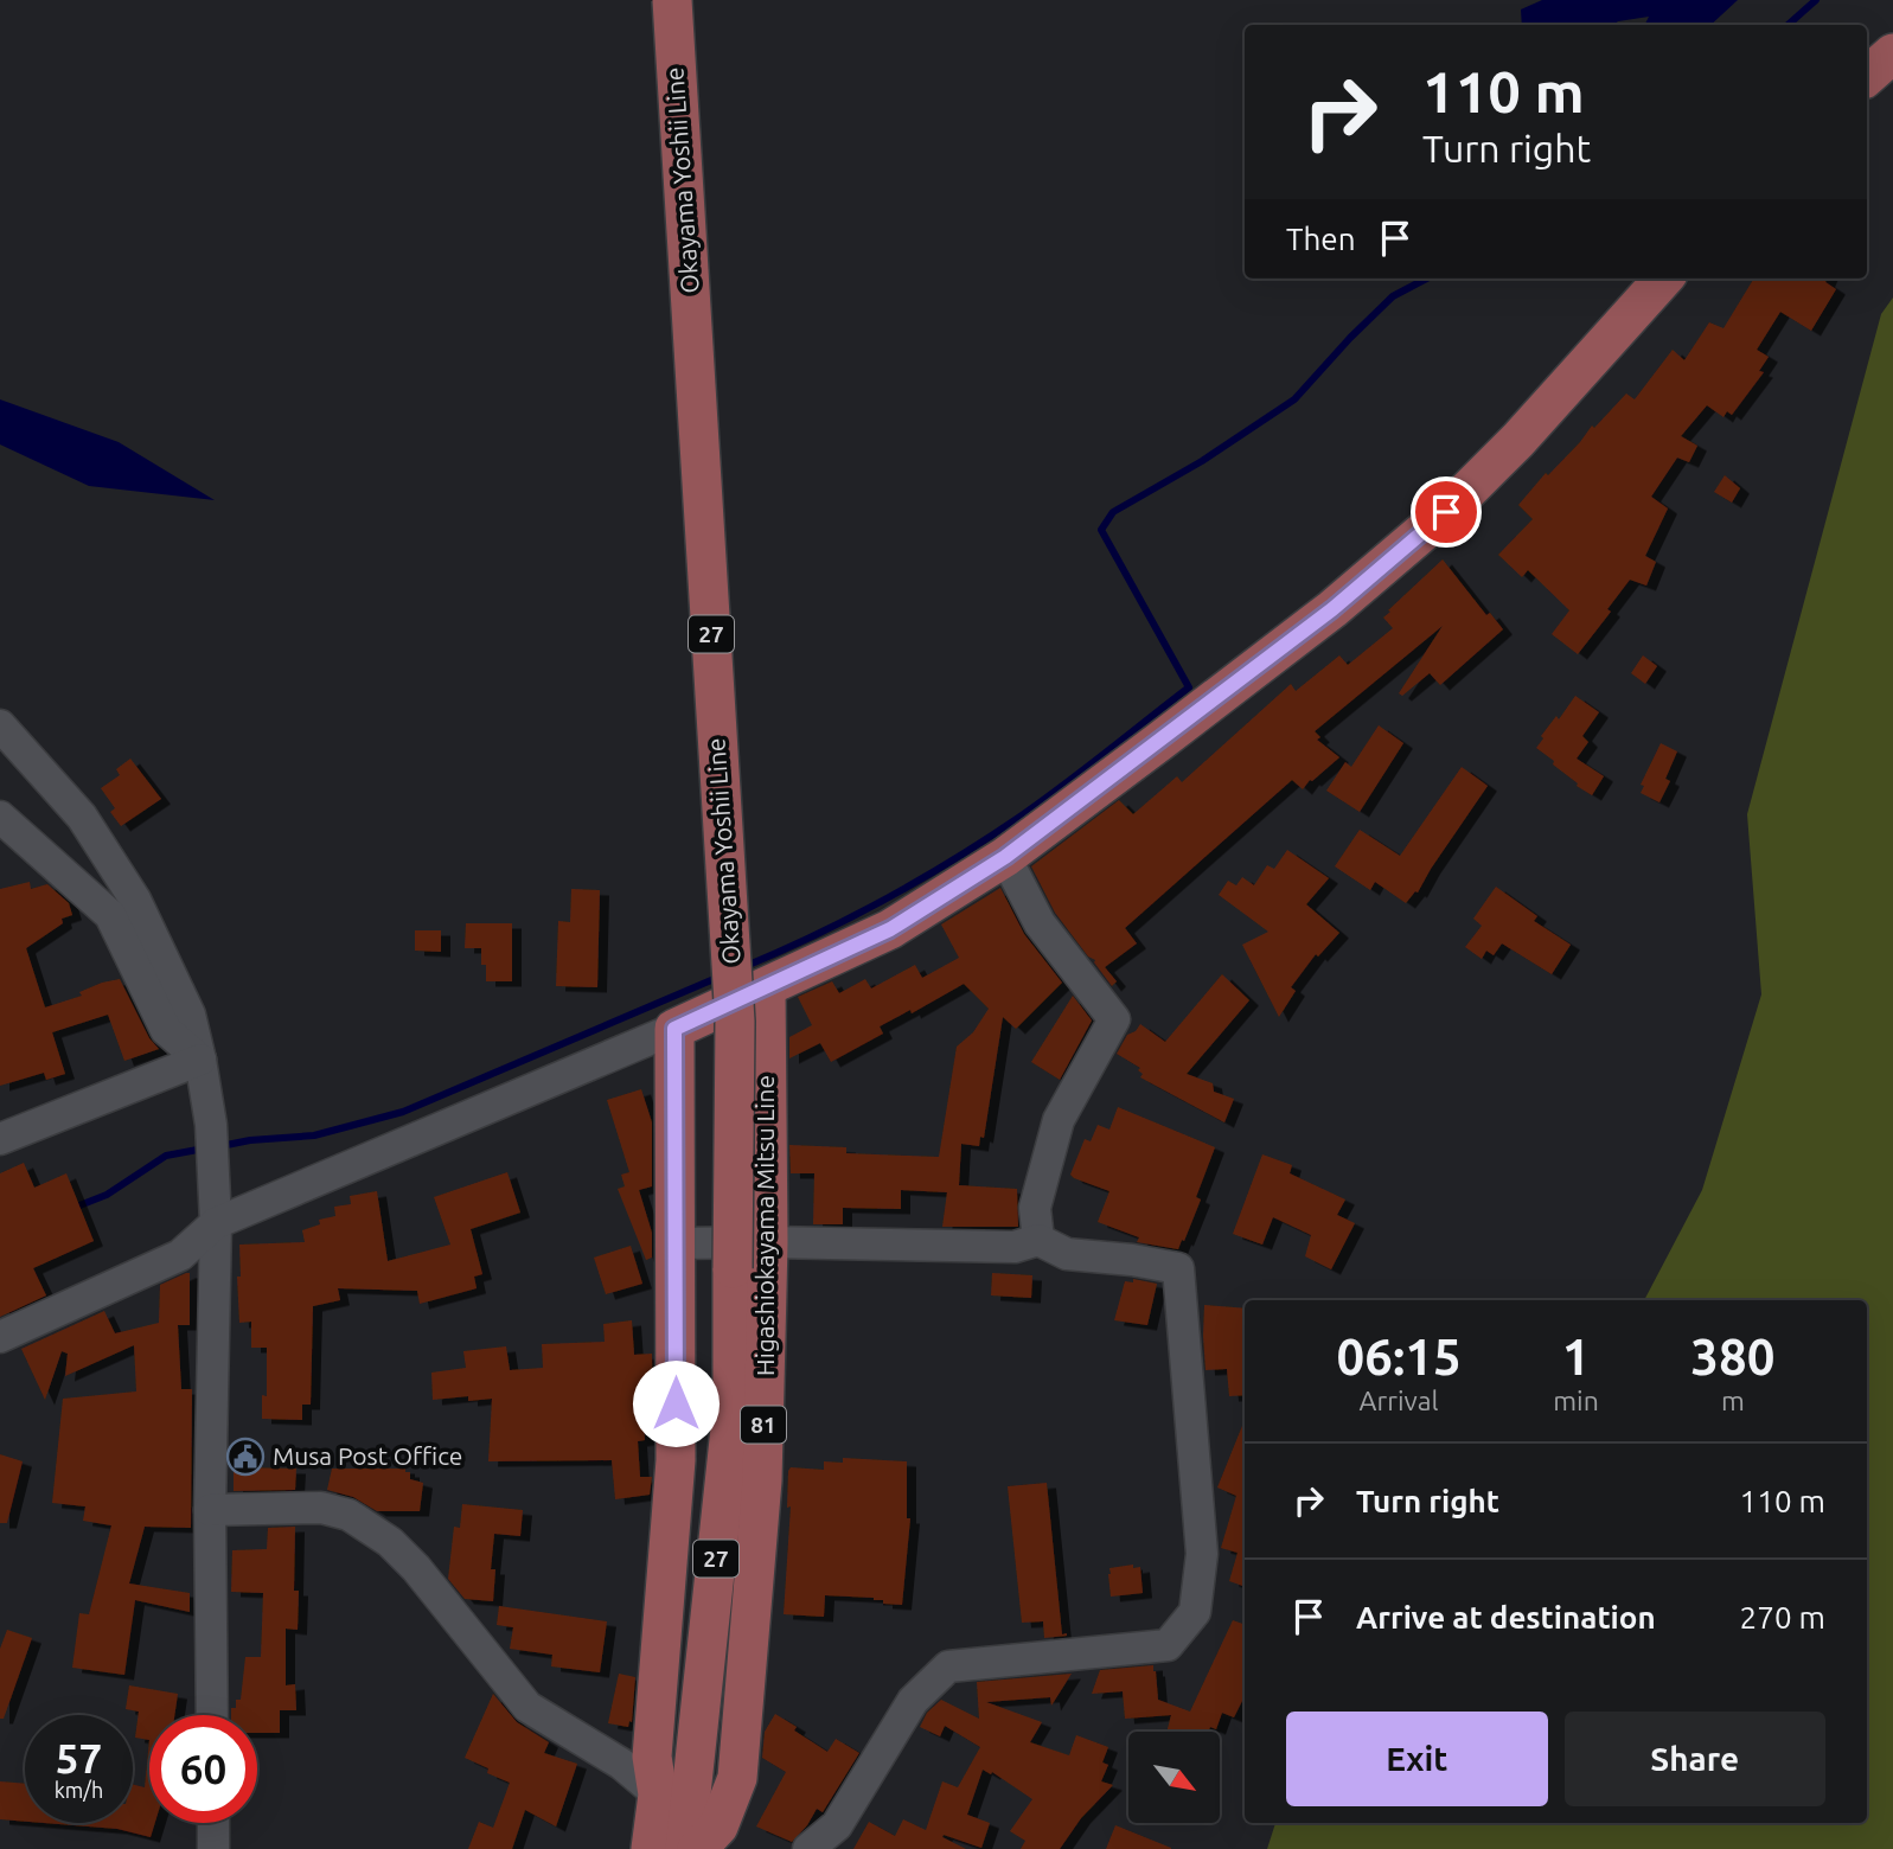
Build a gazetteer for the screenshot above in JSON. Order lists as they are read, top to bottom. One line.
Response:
{"streets":{"main road":["Okayama Yoshii Line","27","Higashiokayama Mitsu Line","81"]},"places":{"public building":["Musa Post Office"]},"north":"bottom right","page":{"turn":["110 m","Turn right"],"then":"Then","eta":["06:15","Arrival","1","min","380","m"],"list":[{"name":"Turn right","value":"110 m"},{"name":"Arrive at destination","value":"270 m"}],"buttons":["Exit","Share"],"speed":"57 km/h","limit":"60"}}
